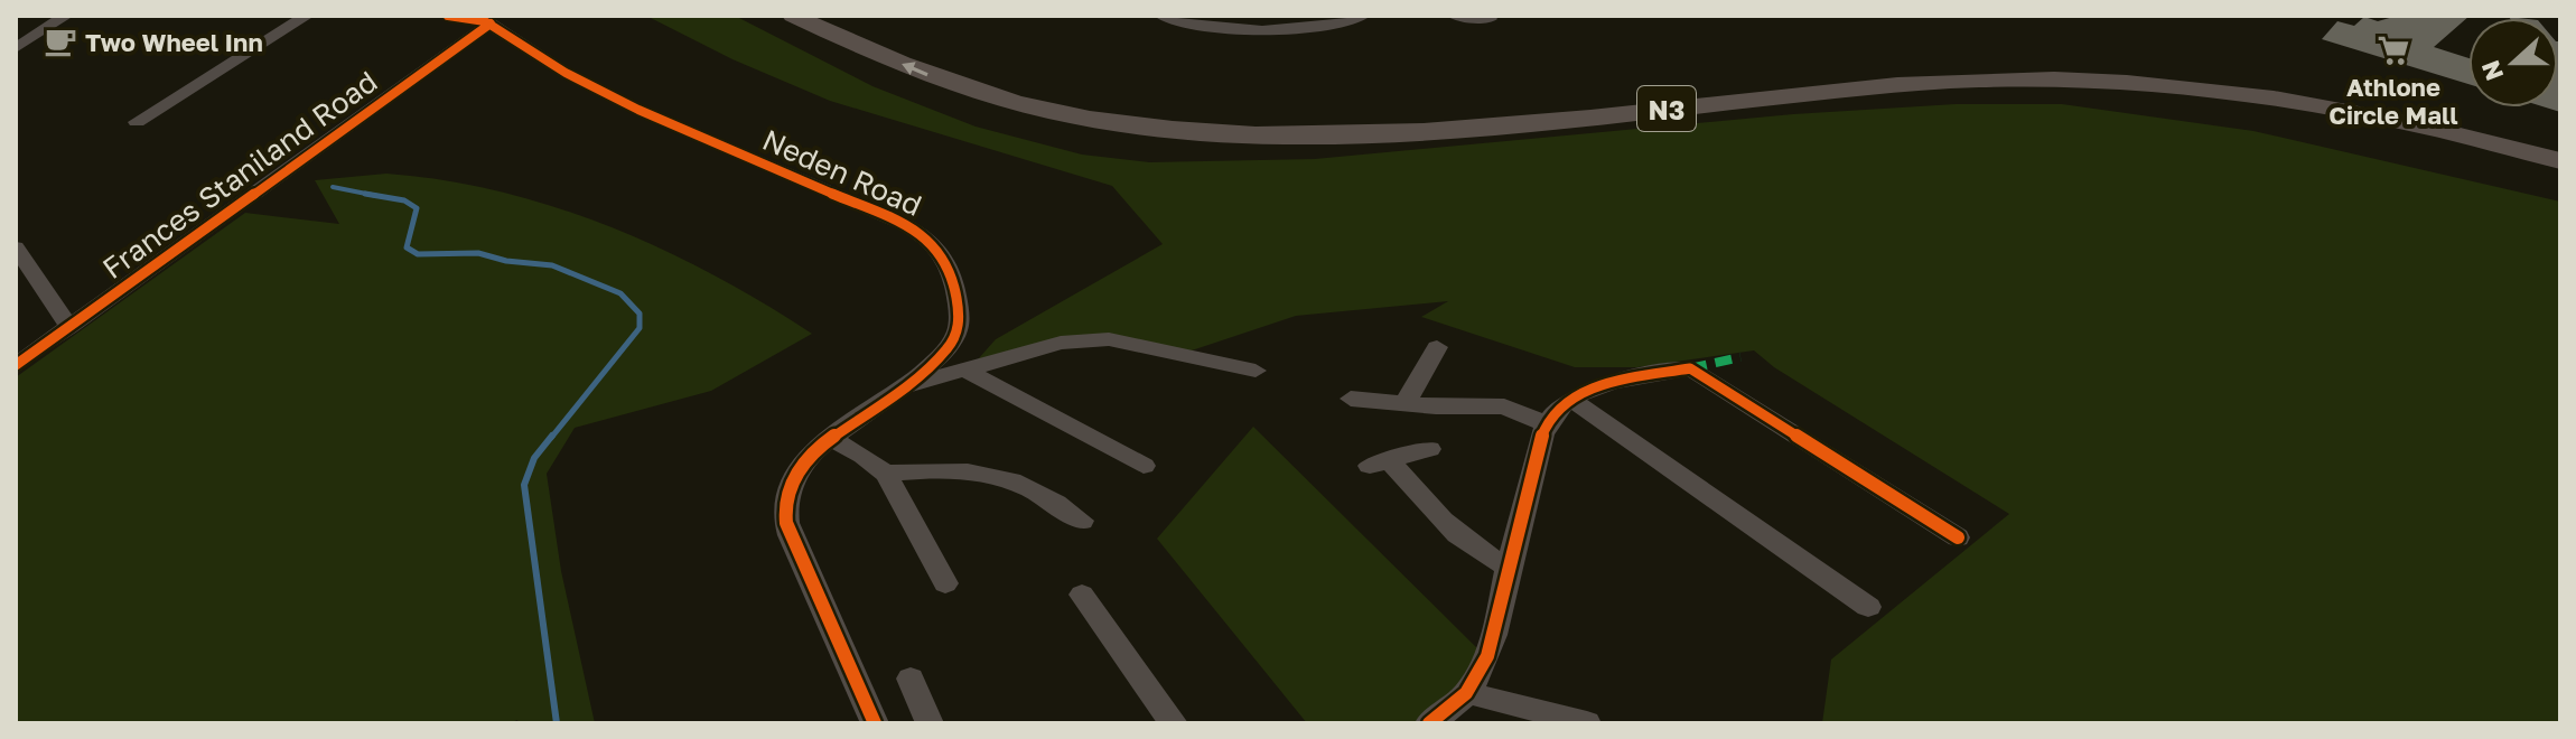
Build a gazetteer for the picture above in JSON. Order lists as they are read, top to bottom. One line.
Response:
{"streets":{"highway":["N3"],"street":["Neden Road","Frances Staniland Road"]},"crossings":[["Neden Road","Frances Staniland Road"]],"places":{"cafe":["Two Wheel Inn"],"supermarket":["Athlone Circle Mall"]},"north":"left"}
